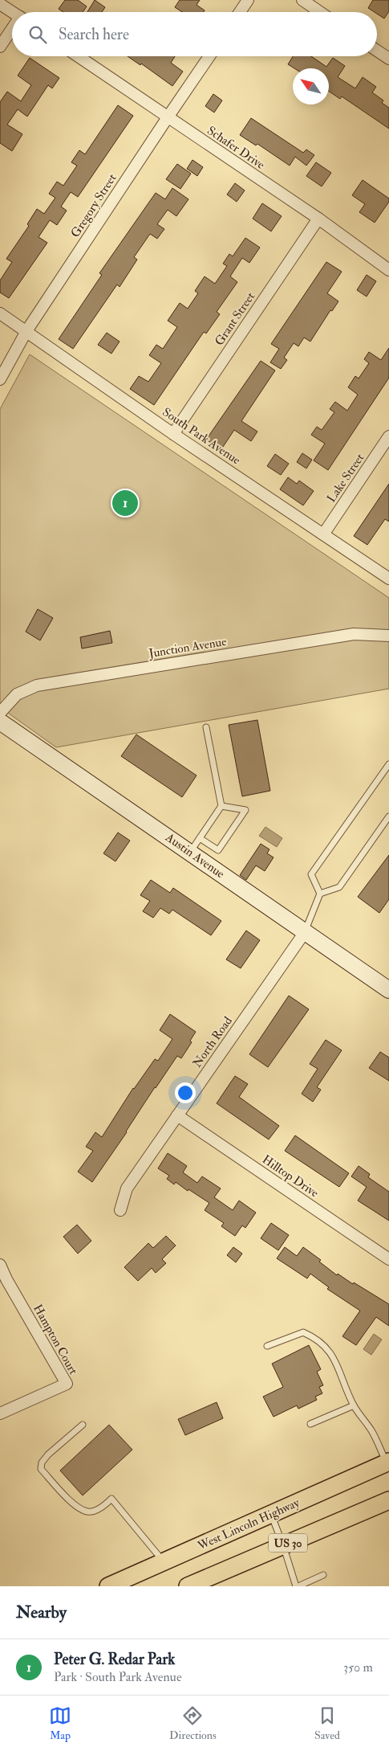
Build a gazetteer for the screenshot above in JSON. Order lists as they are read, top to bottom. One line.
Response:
{"streets":{"main road":["West Lincoln Highway","US 30"],"street":["Schafer Drive","Gregory Street","Grant Street","South Park Avenue","Lake Street","Junction Avenue","Austin Avenue","North Road","Hilltop Drive","Hampton Court"]},"crossings":[["Schafer Drive","Gregory Street"],["Schafer Drive","Grant Street"],["Gregory Street","South Park Avenue"],["Grant Street","South Park Avenue"],["South Park Avenue","Lake Street"],["Austin Avenue","North Road"],["North Road","Hilltop Drive"]],"north":"top left","page":{"search":"Search here","pins":"1","heading":"Nearby","list":[{"mark":"1","name":"Peter G. Redar Park","note":"Park · South Park Avenue","value":"350 m"}],"nav":["Map","Directions","Saved"]}}
